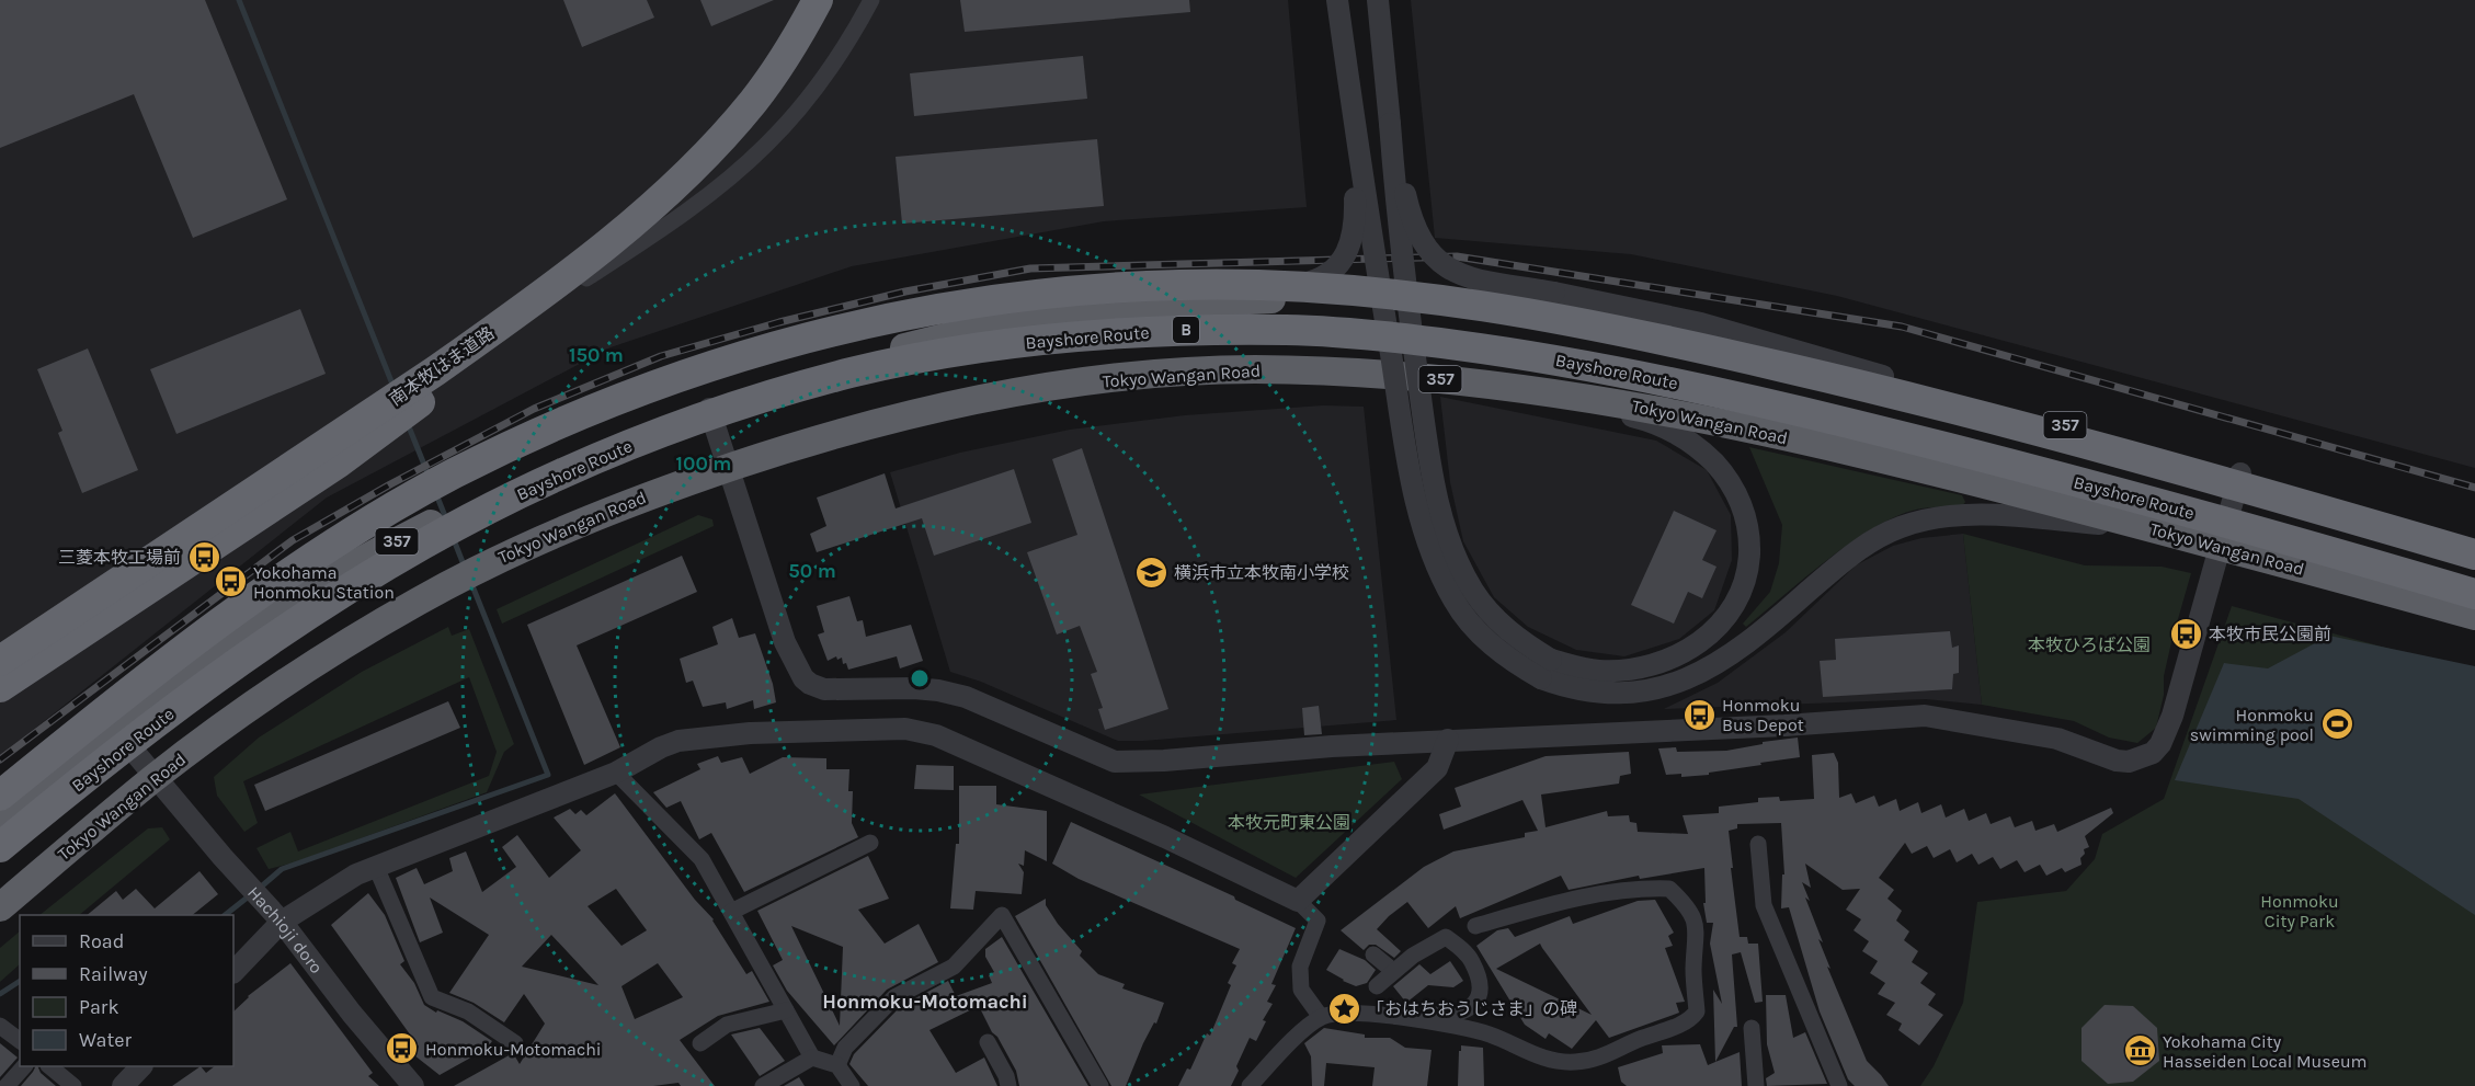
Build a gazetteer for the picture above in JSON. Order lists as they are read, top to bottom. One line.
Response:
{"streets":{"highway":["B","Bayshore Route","南本牧はま道路","Tokyo Wangan Road","357"],"street":["Hachioji doro"]},"crossings":[["Tokyo Wangan Road","Hachioji doro"],["357","Hachioji doro"]],"districts":["Honmoku-Motomachi"],"parks":["本牧ひろば公園","本牧元町東公園","Honmoku City Park"],"places":{"bus stop":["三菱本牧工場前","Yokohama Honmoku Station","本牧市民公園前","Honmoku Bus Depot","Honmoku-Motomachi"],"school or university":["横浜市立本牧南小学校"],"sports":["Honmoku swimming pool"],"place":["「おはちおうじさま」の碑"],"museum":["Yokohama City Hasseiden Local Museum"]},"legend":["Road","Railway","Park","Water"],"rings":["150 m","100 m","50 m"]}
